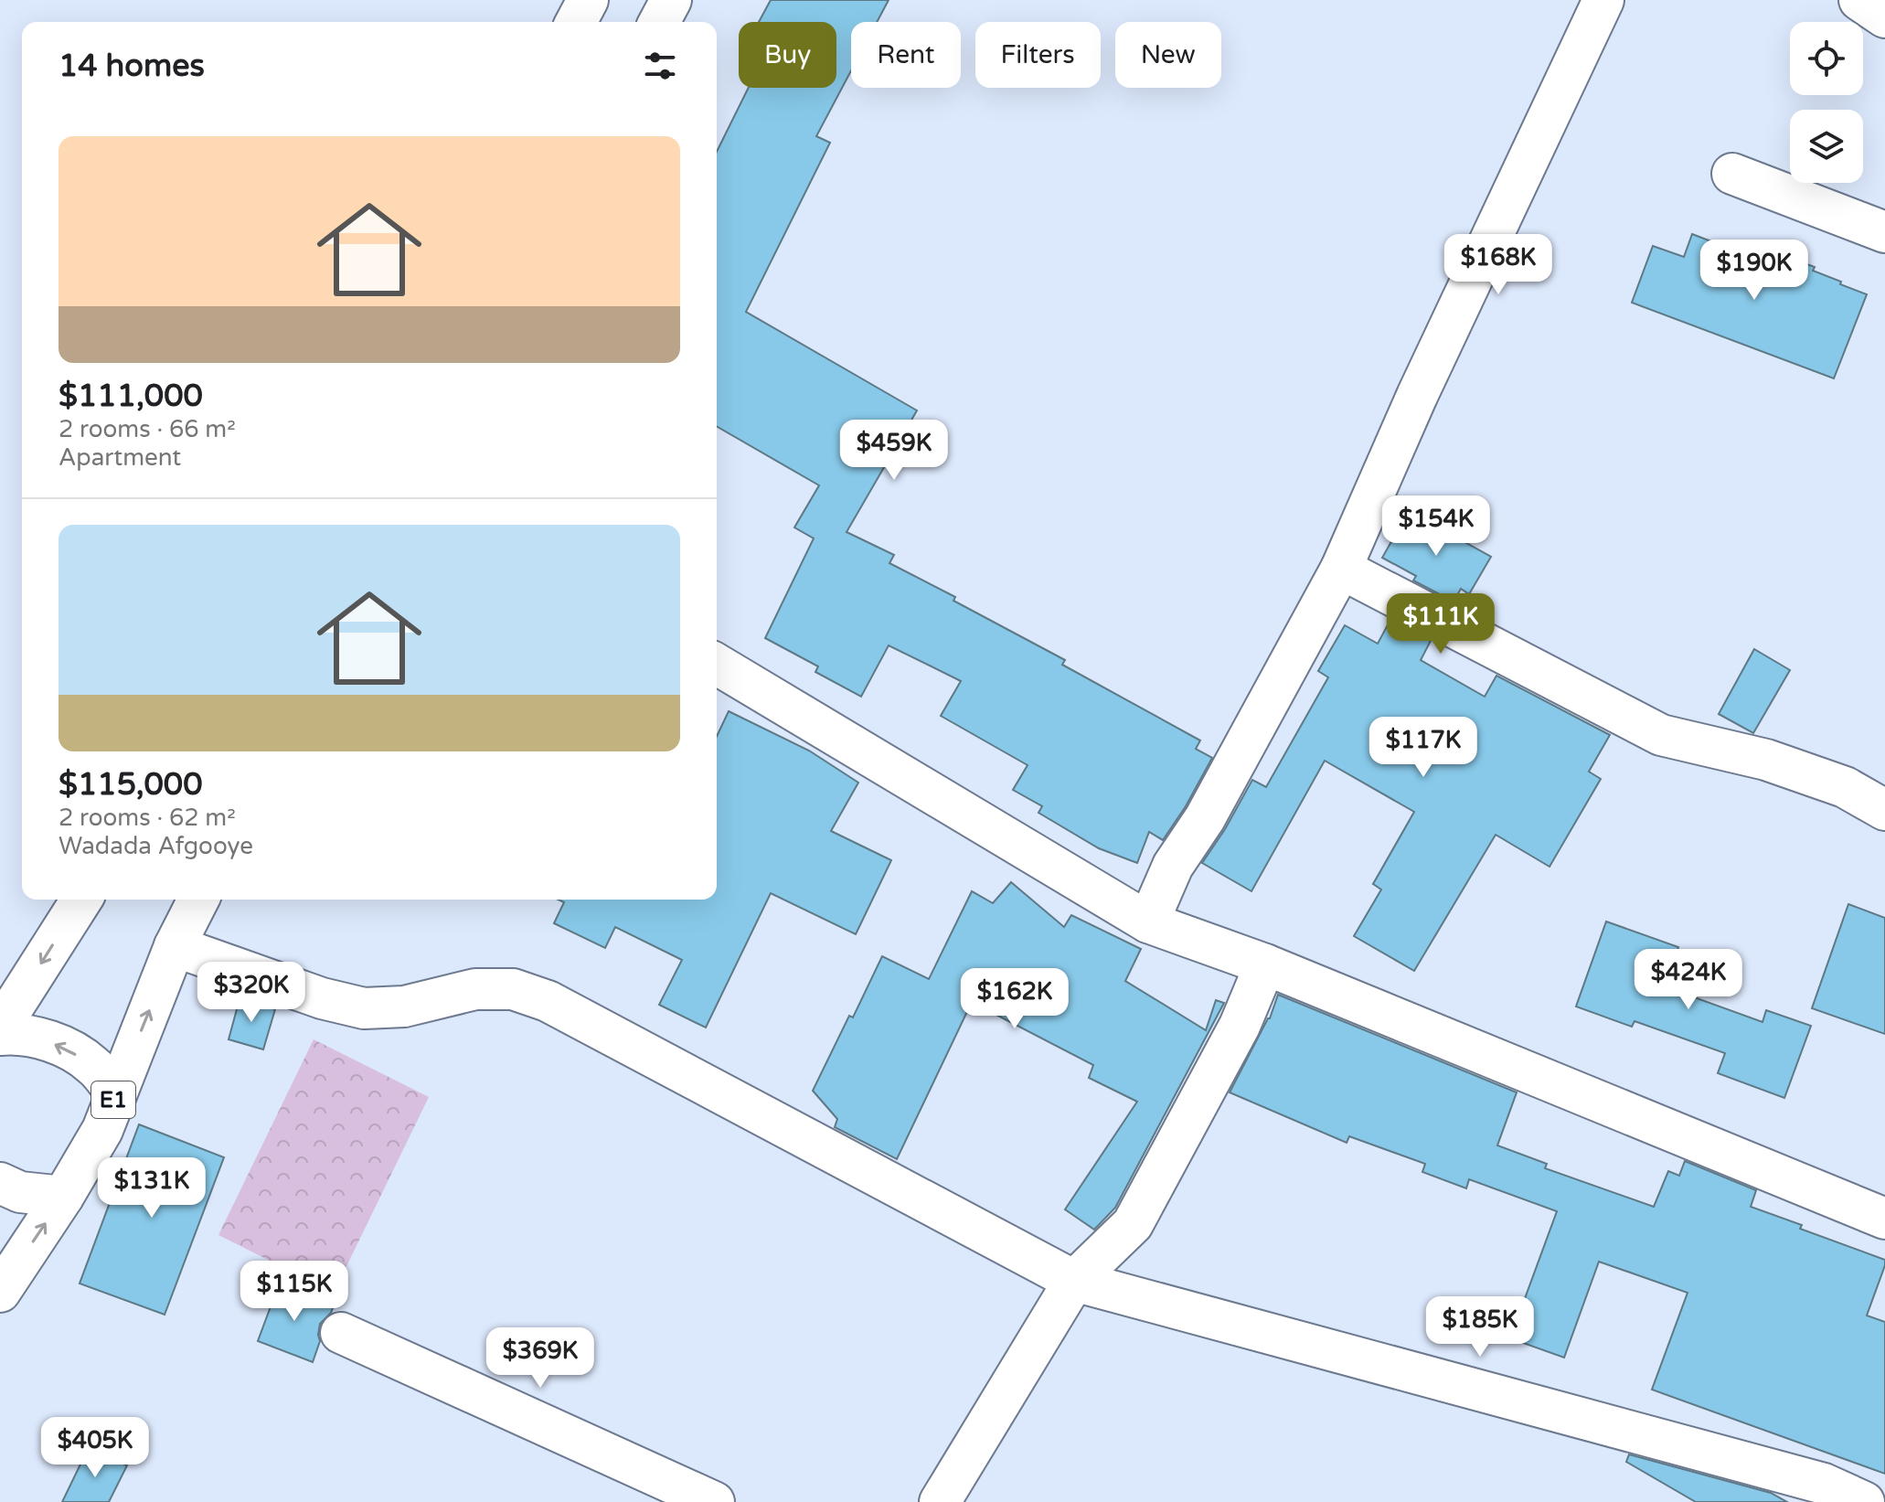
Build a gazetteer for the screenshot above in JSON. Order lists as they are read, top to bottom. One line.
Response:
{"streets":{"main road":["E1"]},"page":{"chip":["Buy","Rent","Filters","New"],"heading":"14 homes","list":[{"name":"$111,000","note":"2 rooms · 66 m² · Apartment"},{"name":"$115,000","note":"2 rooms · 62 m² · Wadada Afgooye"}],"price":["$168K","$190K","$459K","$154K","$111K","$117K","$424K","$320K","$162K","$131K","$115K","$185K","$369K","$405K"]}}
